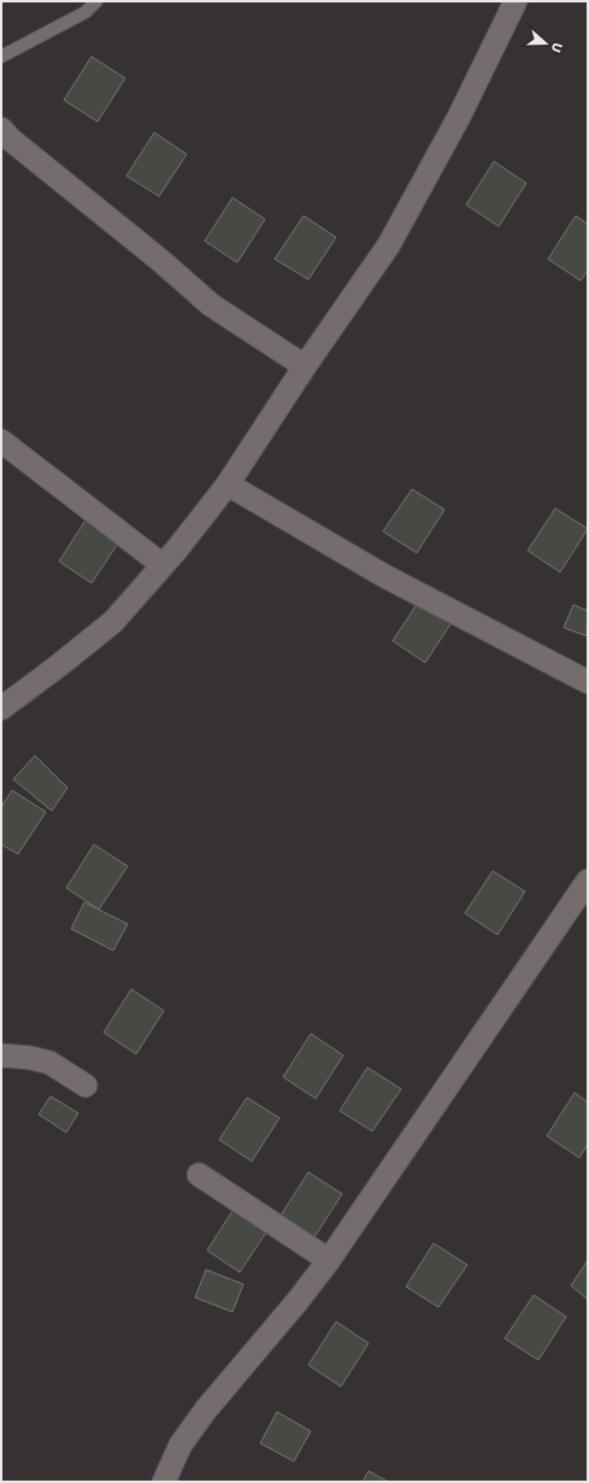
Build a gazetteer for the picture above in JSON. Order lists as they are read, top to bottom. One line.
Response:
{"north":"right"}
